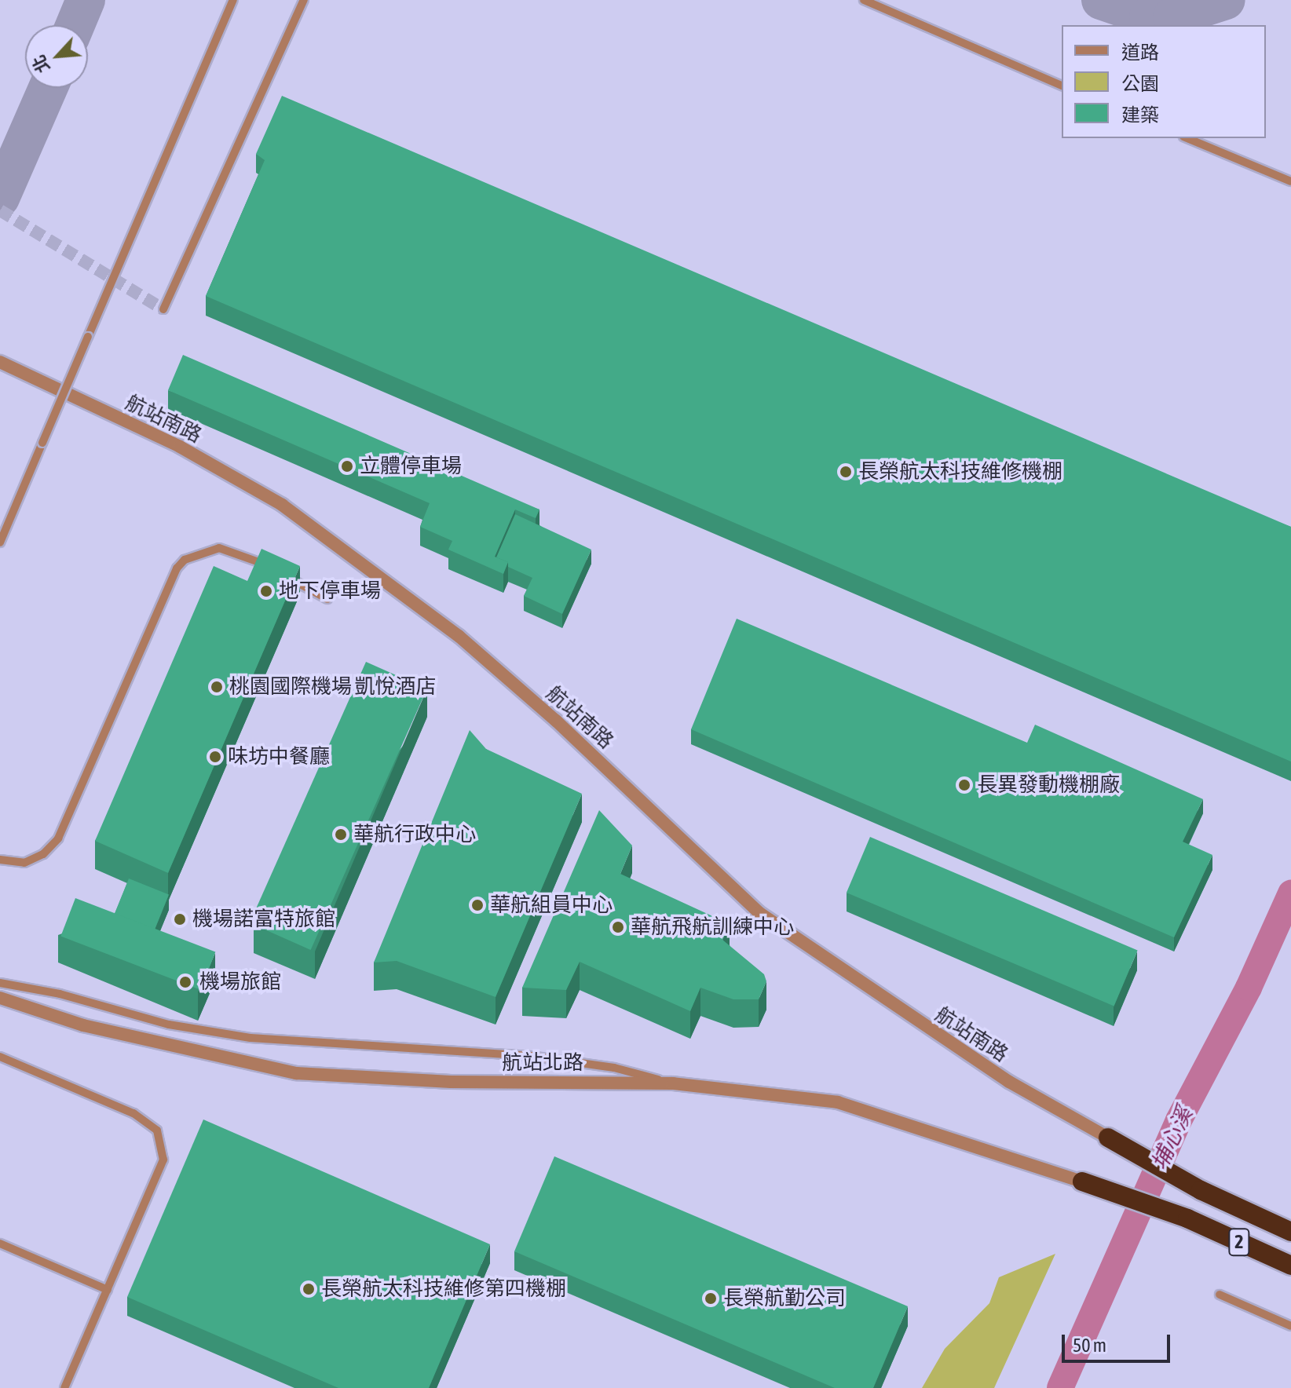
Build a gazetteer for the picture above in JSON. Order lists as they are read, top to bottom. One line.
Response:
{"streets":{"highway":["2"],"street":["航站南路","航站北路"]},"crossings":[["航站南路","2"],["航站北路","2"]],"water":["埔心溪"],"places":["立體停車場","長榮航太科技維修機棚","地下停車場","桃園國際機場 凱悅酒店","味坊中餐廳","長異發動機棚廠","華航行政中心","華航組員中心","機場諾富特旅館","華航飛航訓練中心","機場旅館","長榮航太科技維修第四機棚","長榮航勤公司"],"legend":["道路","公園","建築"],"scale_bar":"50 m","north":"bottom left"}
